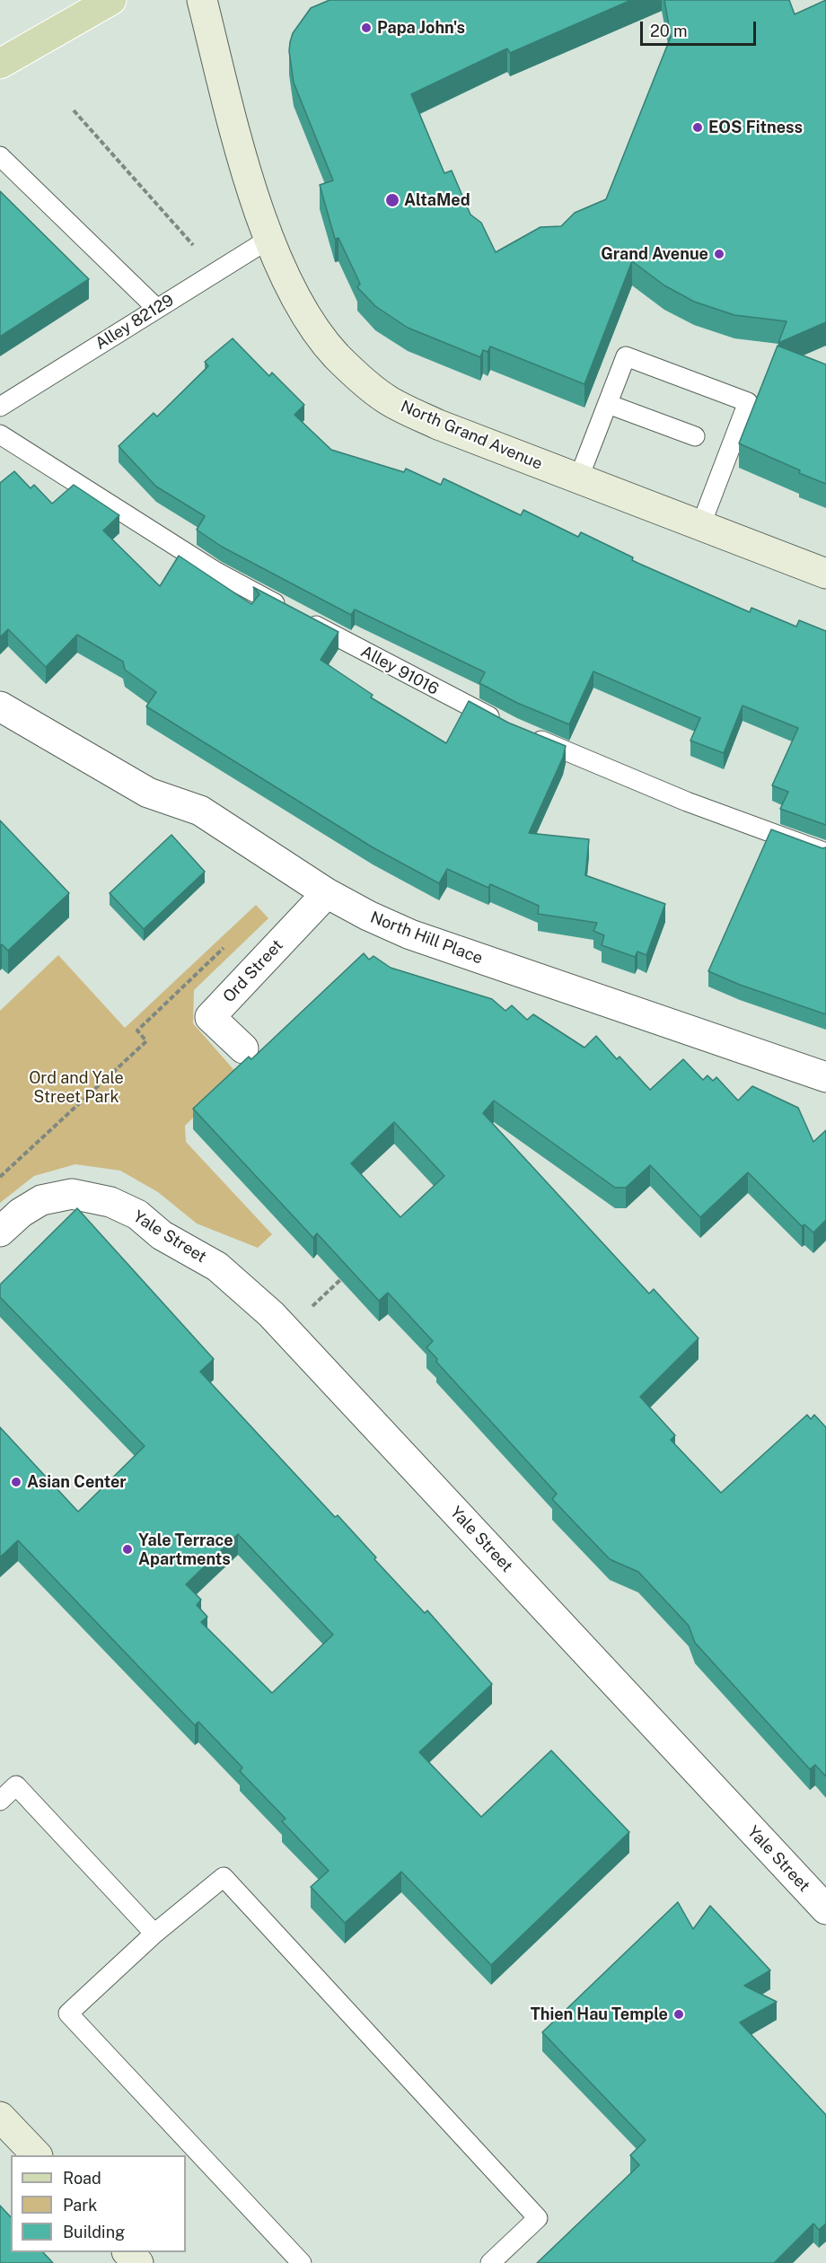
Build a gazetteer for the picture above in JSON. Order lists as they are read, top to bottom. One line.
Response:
{"streets":{"street":["North Grand Avenue","North Hill Place","Ord Street","Yale Street"],"lane":["Alley 82129","Alley 91016"]},"crossings":[["Alley 82129","North Grand Avenue"],["North Hill Place","Ord Street"]],"parks":["Ord and Yale Street Park"],"places":["Papa John's","EOS Fitness","AltaMed","Grand Avenue","Asian Center","Yale Terrace Apartments","Thien Hau Temple"],"legend":["Road","Park","Building"],"scale_bar":"20 m"}
